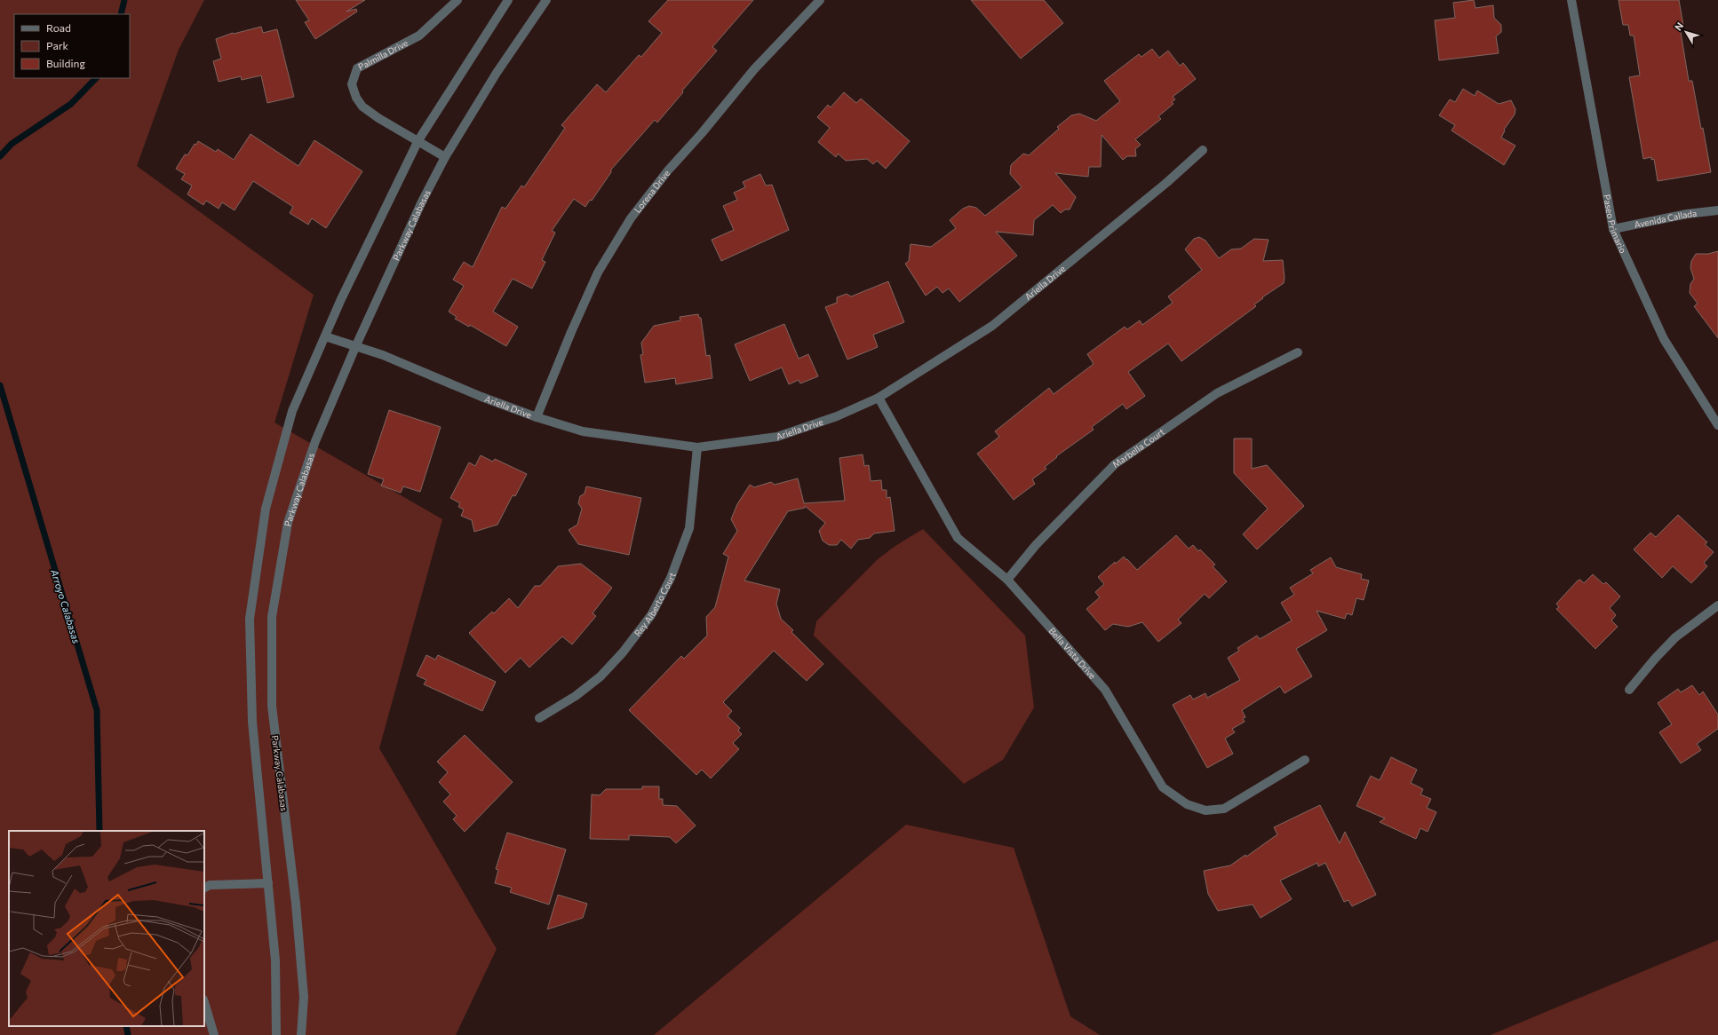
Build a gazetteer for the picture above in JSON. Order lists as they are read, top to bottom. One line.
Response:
{"streets":{"street":["Palmilla Drive","Lorena Drive","Avenida Callada","Paseo Primario","Parkway Calabasas","Ariella Drive","Marbella Court","Rey Alberto Court","Bella Vista Drive"]},"crossings":[["Palmilla Drive","Parkway Calabasas"],["Lorena Drive","Ariella Drive"],["Avenida Callada","Paseo Primario"],["Parkway Calabasas","Ariella Drive"],["Ariella Drive","Rey Alberto Court"],["Ariella Drive","Bella Vista Drive"],["Marbella Court","Bella Vista Drive"]],"water":["Arroyo Calabasas"],"legend":["Road","Park","Building"],"north":"top left"}
